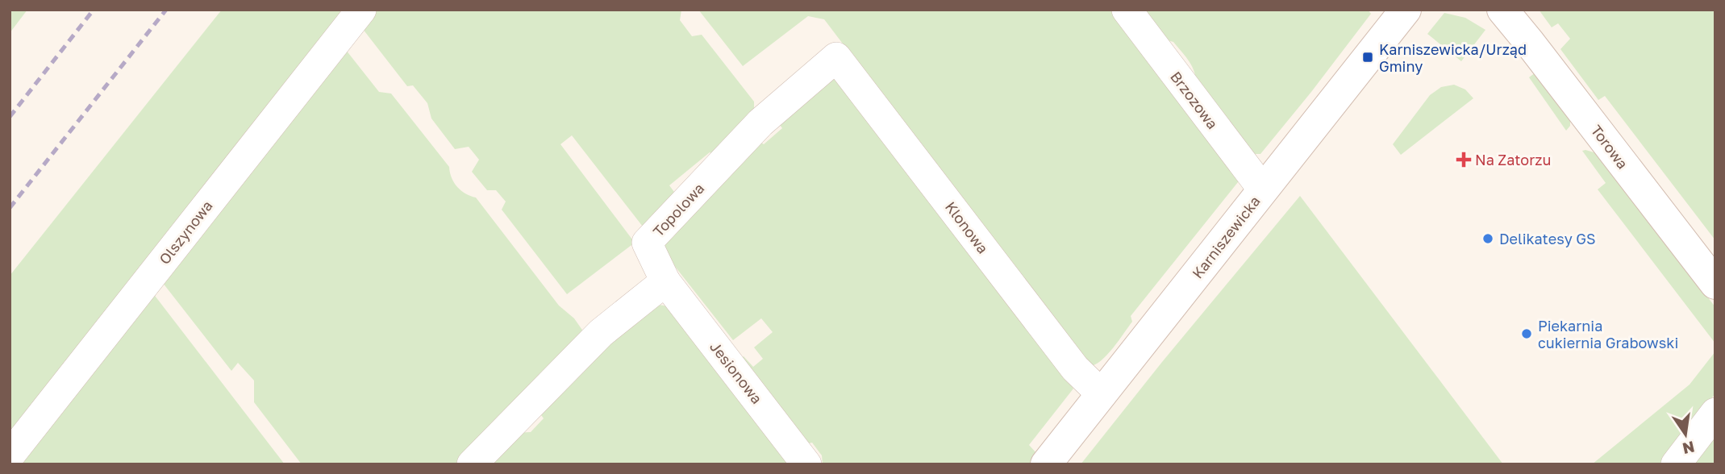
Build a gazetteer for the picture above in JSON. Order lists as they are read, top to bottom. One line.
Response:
{"streets":{"street":["Brzozowa","Torowa","Topolowa","Klonowa","Olszynowa","Karniszewicka","Jesionowa"]},"crossings":[["Brzozowa","Karniszewicka"],["Topolowa","Klonowa"],["Topolowa","Jesionowa"],["Klonowa","Karniszewicka"]],"places":{"transit":["Karniszewicka/Urząd Gminy"],"health":["Na Zatorzu"],"other":["Delikatesy GS","Piekarnia cukiernia Grabowski"]},"north":"bottom"}
